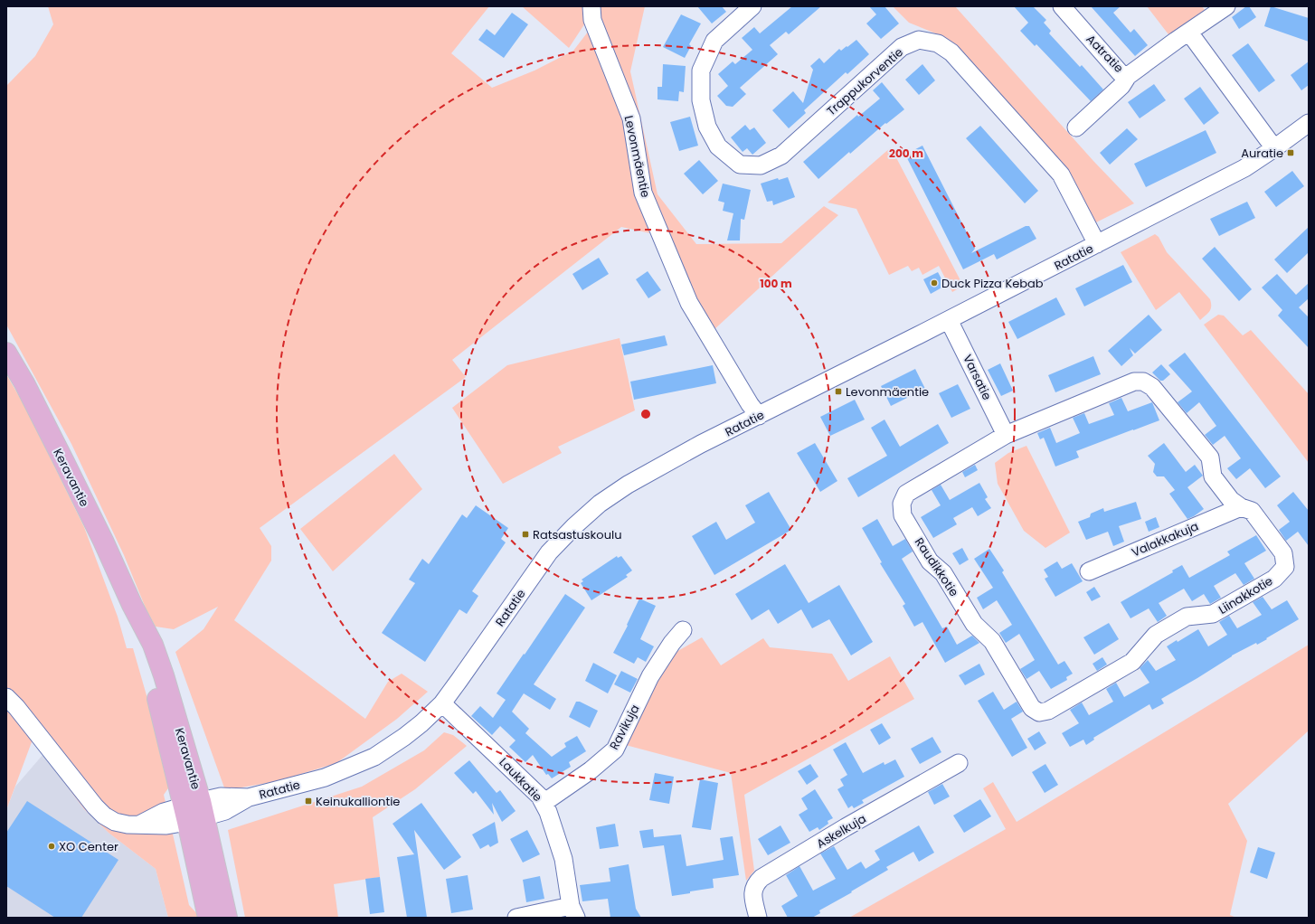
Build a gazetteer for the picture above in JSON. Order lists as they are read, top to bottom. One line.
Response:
{"streets":{"main road":["Keravantie"],"street":["Aatratie","Trappukorventie","Levonmäentie","Ratatie","Varsatie","Valakkakuja","Raudikkotie","Liinakkotie","Ravikuja","Laukkatie","Askelkuja"]},"crossings":[["Trappukorventie","Ratatie"],["Levonmäentie","Ratatie"],["Ratatie","Varsatie"],["Ratatie","Keravantie"],["Ratatie","Laukkatie"],["Varsatie","Raudikkotie"],["Varsatie","Liinakkotie"],["Valakkakuja","Liinakkotie"],["Raudikkotie","Liinakkotie"],["Ravikuja","Laukkatie"]],"places":{"transit":["Auratie","Levonmäentie","Ratsastuskoulu","Keinukalliontie"],"other":["Duck Pizza Kebab","XO Center"]},"rings":["200 m","100 m"]}
